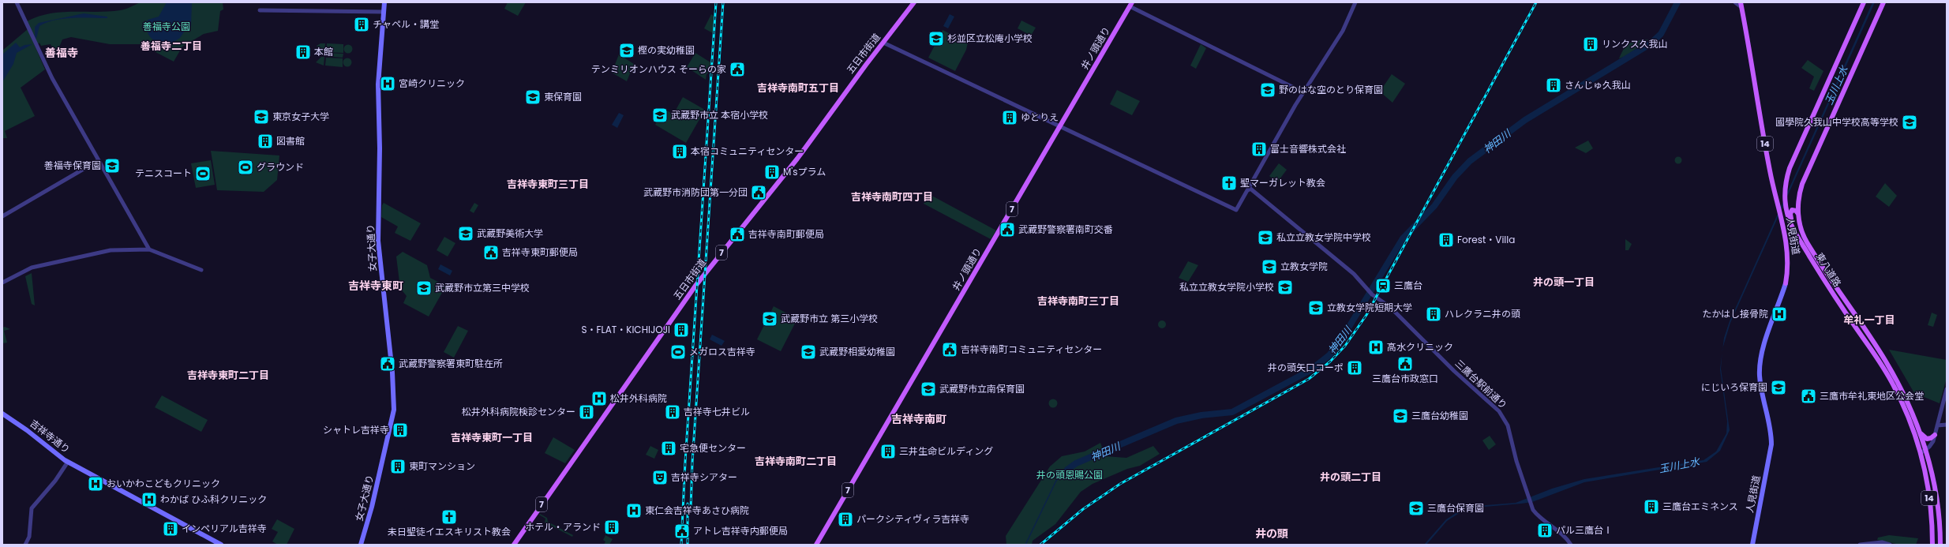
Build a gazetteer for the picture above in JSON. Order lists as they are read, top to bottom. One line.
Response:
{"streets":{"main road":["井ノ頭通り","五日市街道","14","7","人見街道","女子大通り","東八道路","吉祥寺通り"],"street":["三鷹台駅前通り"]},"districts":["善福寺二丁目","善福寺","吉祥寺南町五丁目","吉祥寺東町三丁目","吉祥寺南町四丁目","井の頭一丁目","吉祥寺東町","吉祥寺南町三丁目","牟礼一丁目","吉祥寺東町二丁目","吉祥寺南町","吉祥寺東町一丁目","吉祥寺南町二丁目","井の頭二丁目","井の頭"],"water":["玉川上水","神田川"],"parks":["善福寺公園","井の頭恩賜公園"],"places":{"building":["チャペル・講堂","リンクス久我山","本館","さんじゅ久我山","ゆとりえ","図書館","富士音響株式会社","本宿コミュニティセンター","M'sプラム","Forest・Villa","ハレクラニ井の頭","S・FLAT・KICHIJOJI","井の頭矢口コーポ","松井外科病院検診センター","吉祥寺七井ビル","シャトレ吉祥寺","宅急便センター","三井生命ビルディング","東町マンション","三鷹台エミネンス","パークシティヴィラ吉祥寺","ホテル・アランド","インペリアル吉祥寺","パル三鷹台Ⅰ"],"school or university":["杉並区立松庵小学校","樫の実幼稚園","野のはな空のとり保育園","東保育園","武蔵野市立 本宿小学校","東京女子大学","國學院久我山中学校高等学校","善福寺保育園","武蔵野美術大学","私立立教女学院中学校","立教女学院","私立立教女学院小学校","武蔵野市立第三中学校","立教女学院短期大学","武蔵野市立 第三小学校","武蔵野相愛幼稚園","にじいろ保育園","武蔵野市立南保育園","三鷹台幼稚園","三鷹台保育園"],"public building":["テンミリオンハウス そーらの家","武蔵野市消防団第一分団","武蔵野警察署南町交番","吉祥寺南町郵便局","吉祥寺東町郵便局","吉祥寺南町コミュニティセンター","武蔵野警察署東町駐在所","三鷹台市政窓口","三鷹市牟礼東地区公会堂","アトレ吉祥寺内郵便局"],"hospital":["宮崎クリニック","たかはし接骨院","高水クリニック","松井外科病院","おいかわこどもクリニック","わかば ひふ科クリニック","東仁会吉祥寺あさひ病院"],"sports":["グラウンド","テニスコート","メガロス吉祥寺"],"church":["聖マーガレット教会","未日聖徒イエスキリスト教会"],"station":["三鷹台"],"theatre":["吉祥寺シアター"]}}
